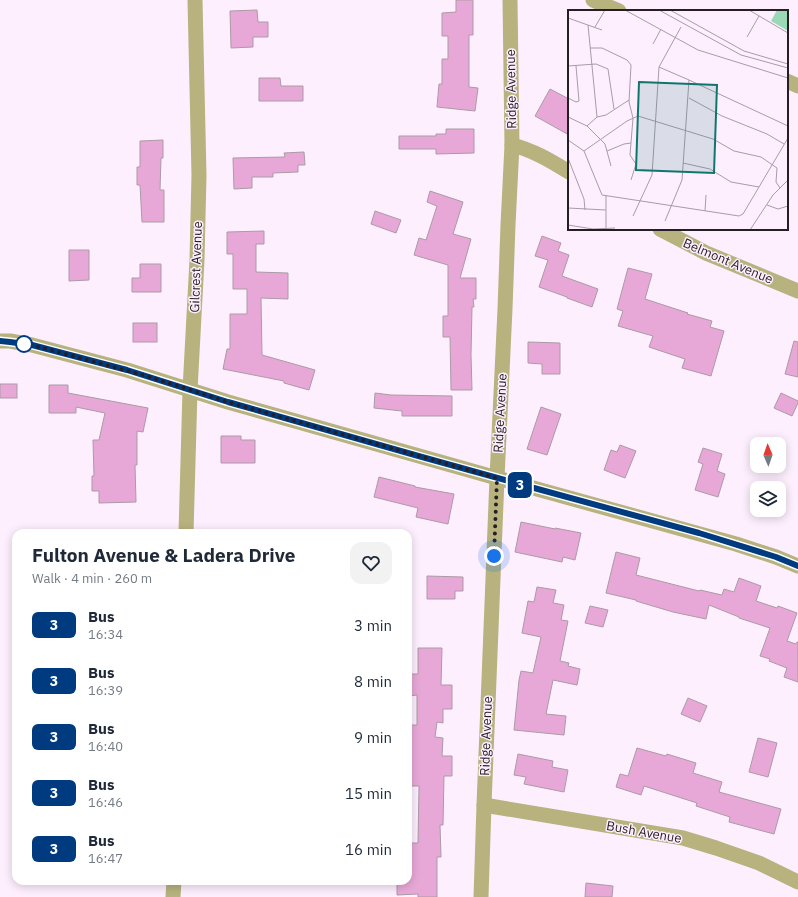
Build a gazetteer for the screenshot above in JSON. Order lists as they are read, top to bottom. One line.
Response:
{"streets":{"street":["Ridge Avenue","Belmont Avenue","Gilcrest Avenue","Bush Avenue"]},"crossings":[["Ridge Avenue","Bush Avenue"]],"lines":["bus line 3"],"north":"top","page":{"on_map":"3","heading":["Fulton Avenue & Ladera Drive","Walk · 4 min · 260 m"],"list":[{"mark":"3","name":"Bus","note":"16:34","value":"3 min"},{"mark":"3","name":"Bus","note":"16:39","value":"8 min"},{"mark":"3","name":"Bus","note":"16:40","value":"9 min"},{"mark":"3","name":"Bus","note":"16:46","value":"15 min"},{"mark":"3","name":"Bus","note":"16:47","value":"16 min"}]}}
